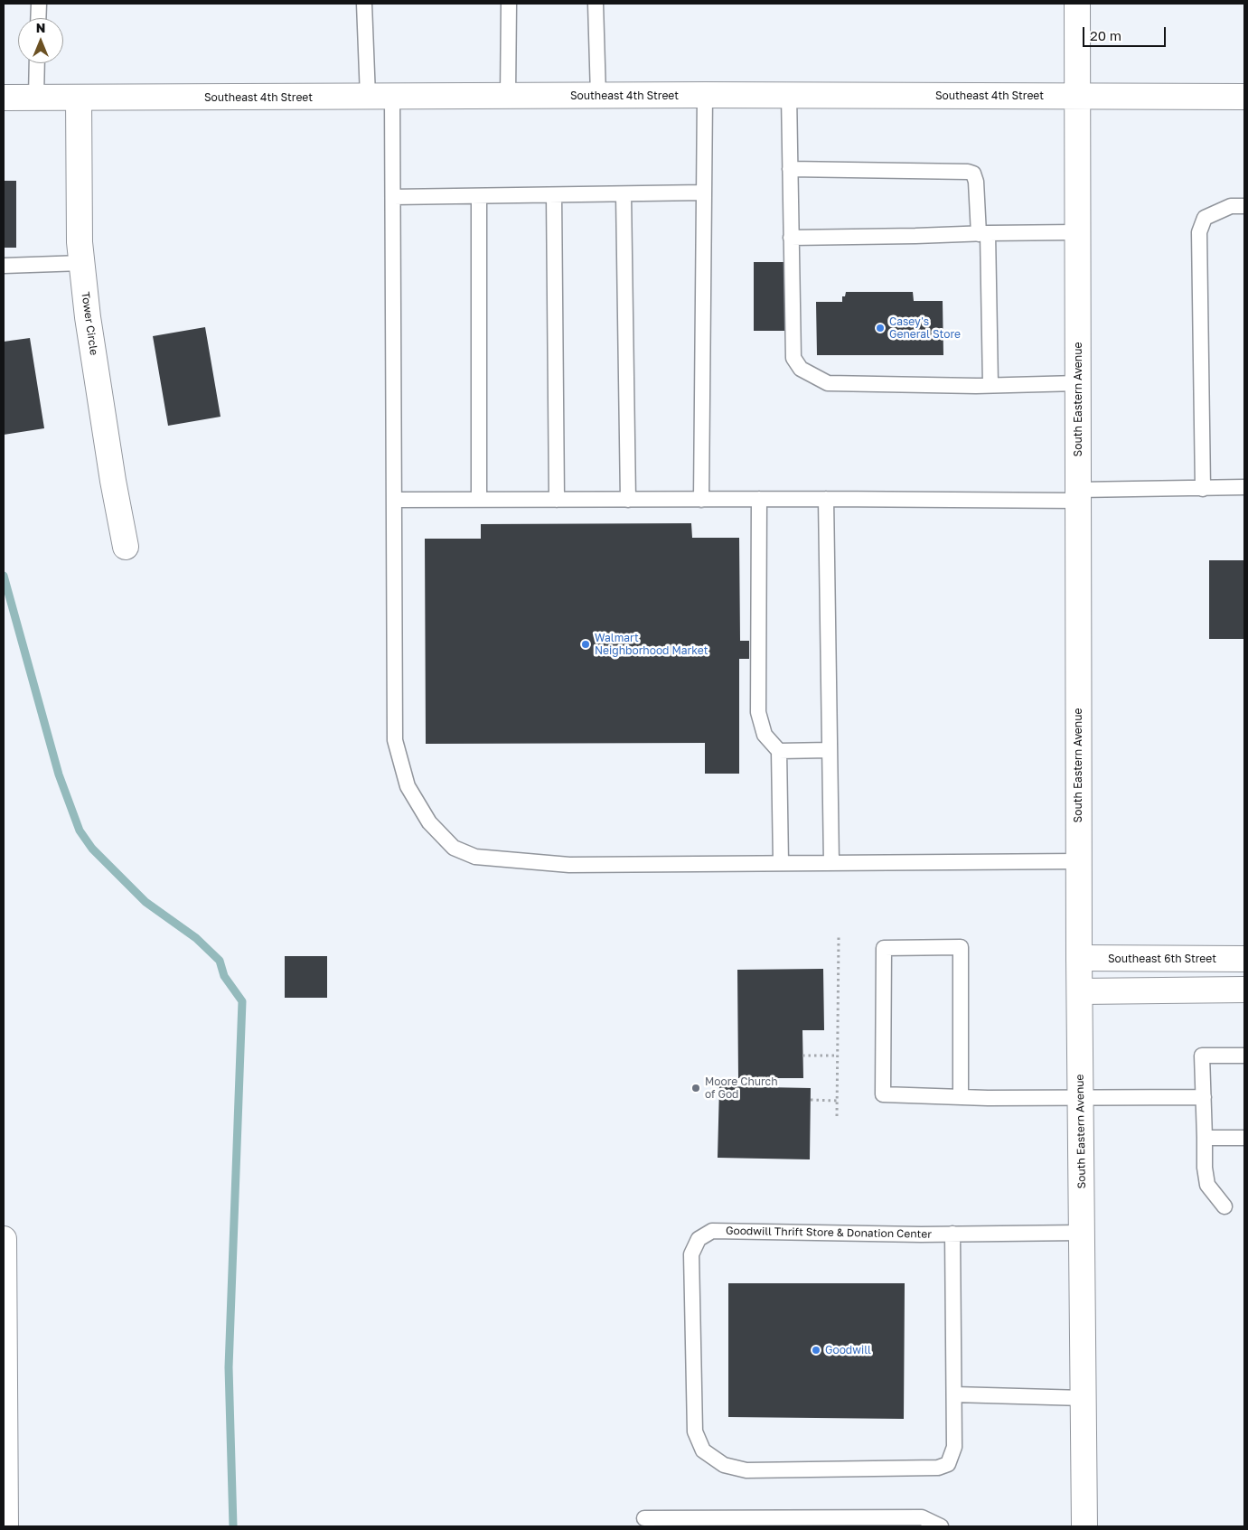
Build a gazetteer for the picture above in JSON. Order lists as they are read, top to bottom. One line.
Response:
{"streets":{"main road":["Southeast 4th Street","Tower Circle","South Eastern Avenue","Southeast 6th Street"],"lane":["Goodwill Thrift Store & Donation Center"]},"crossings":[["Southeast 4th Street","Tower Circle"],["Southeast 4th Street","South Eastern Avenue"],["South Eastern Avenue","Southeast 6th Street"],["South Eastern Avenue","Goodwill Thrift Store & Donation Center"]],"places":["Casey's General Store","Walmart Neighborhood Market","Moore Church of God","Goodwill"],"scale_bar":"20 m","north":"top"}
